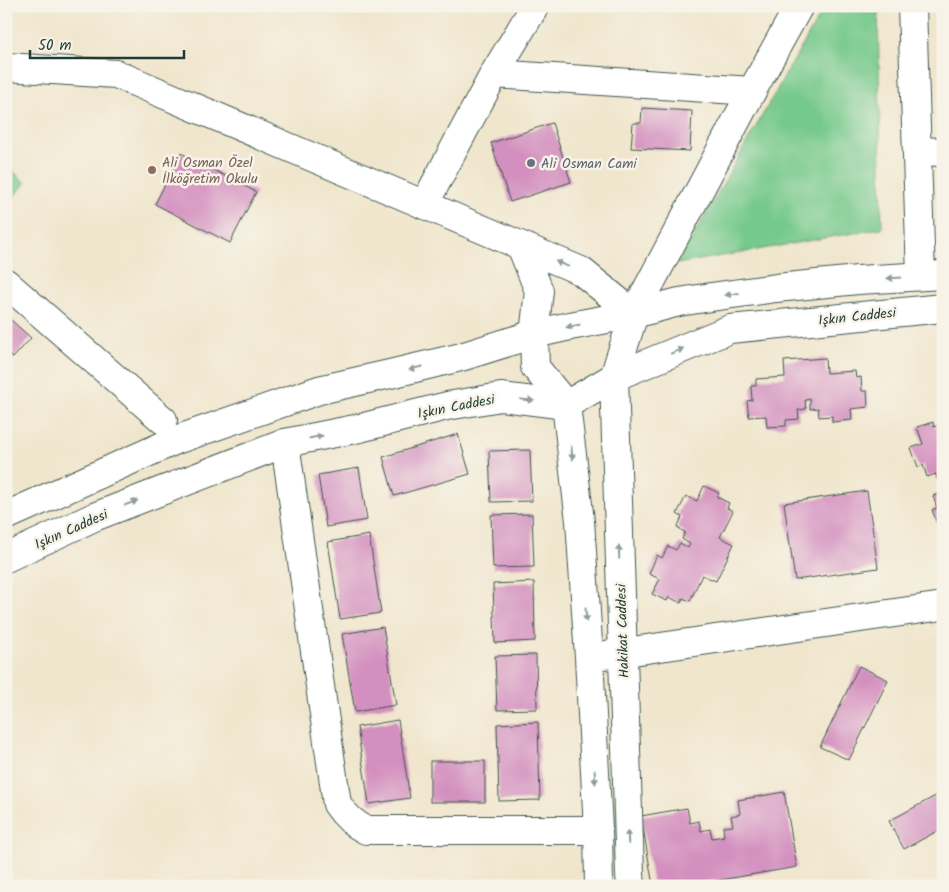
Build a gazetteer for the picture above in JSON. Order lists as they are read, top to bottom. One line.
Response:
{"streets":{"street":["Işkın Caddesi","Hakikat Caddesi"]},"crossings":[["Işkın Caddesi","Hakikat Caddesi"]],"places":["Ali Osman Cami","Ali Osman Özel İlköğretim Okulu"],"scale_bar":"50 m"}
